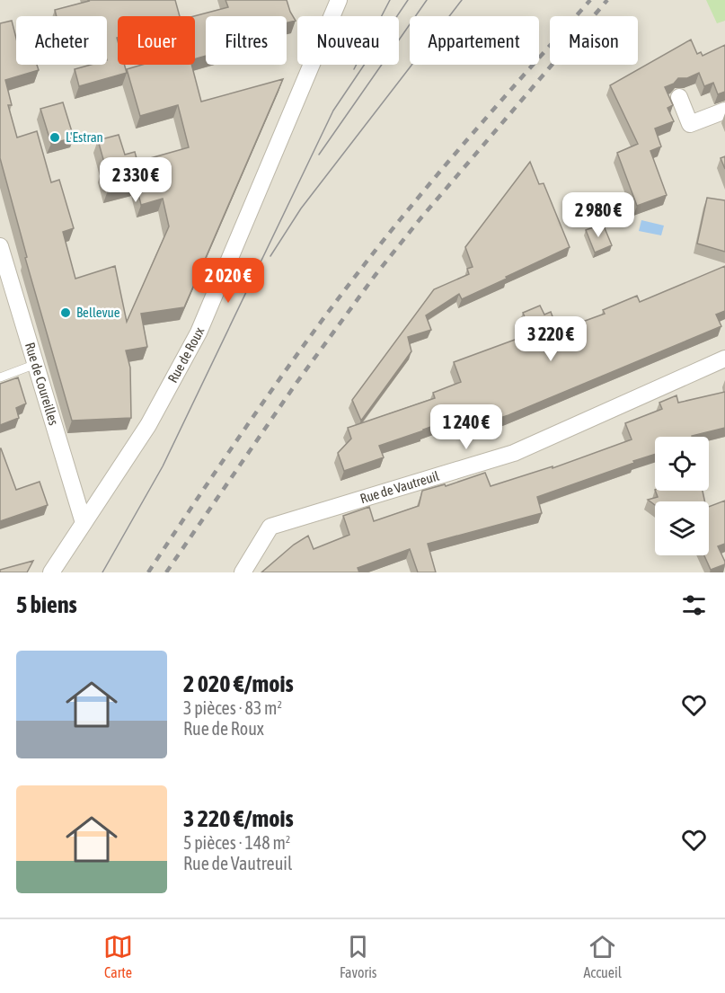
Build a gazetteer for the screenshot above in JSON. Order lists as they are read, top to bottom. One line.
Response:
{"streets":{"street":["Rue de Roux","Rue de Coureilles","Rue de Vautreuil"]},"crossings":[["Rue de Roux","Rue de Coureilles"]],"places":["L'Estran","Bellevue"],"page":{"chip":["Acheter","Louer","Filtres","Nouveau","Appartement","Maison"],"price":["2 330 €","2 980 €","2 020 €","3 220 €","1 240 €"],"heading":"5 biens","list":[{"name":"2 020 €/mois","note":"3 pièces · 83 m² · Rue de Roux"},{"name":"3 220 €/mois","note":"5 pièces · 148 m² · Rue de Vautreuil"}],"tabs":["Carte","Favoris","Accueil"]}}
